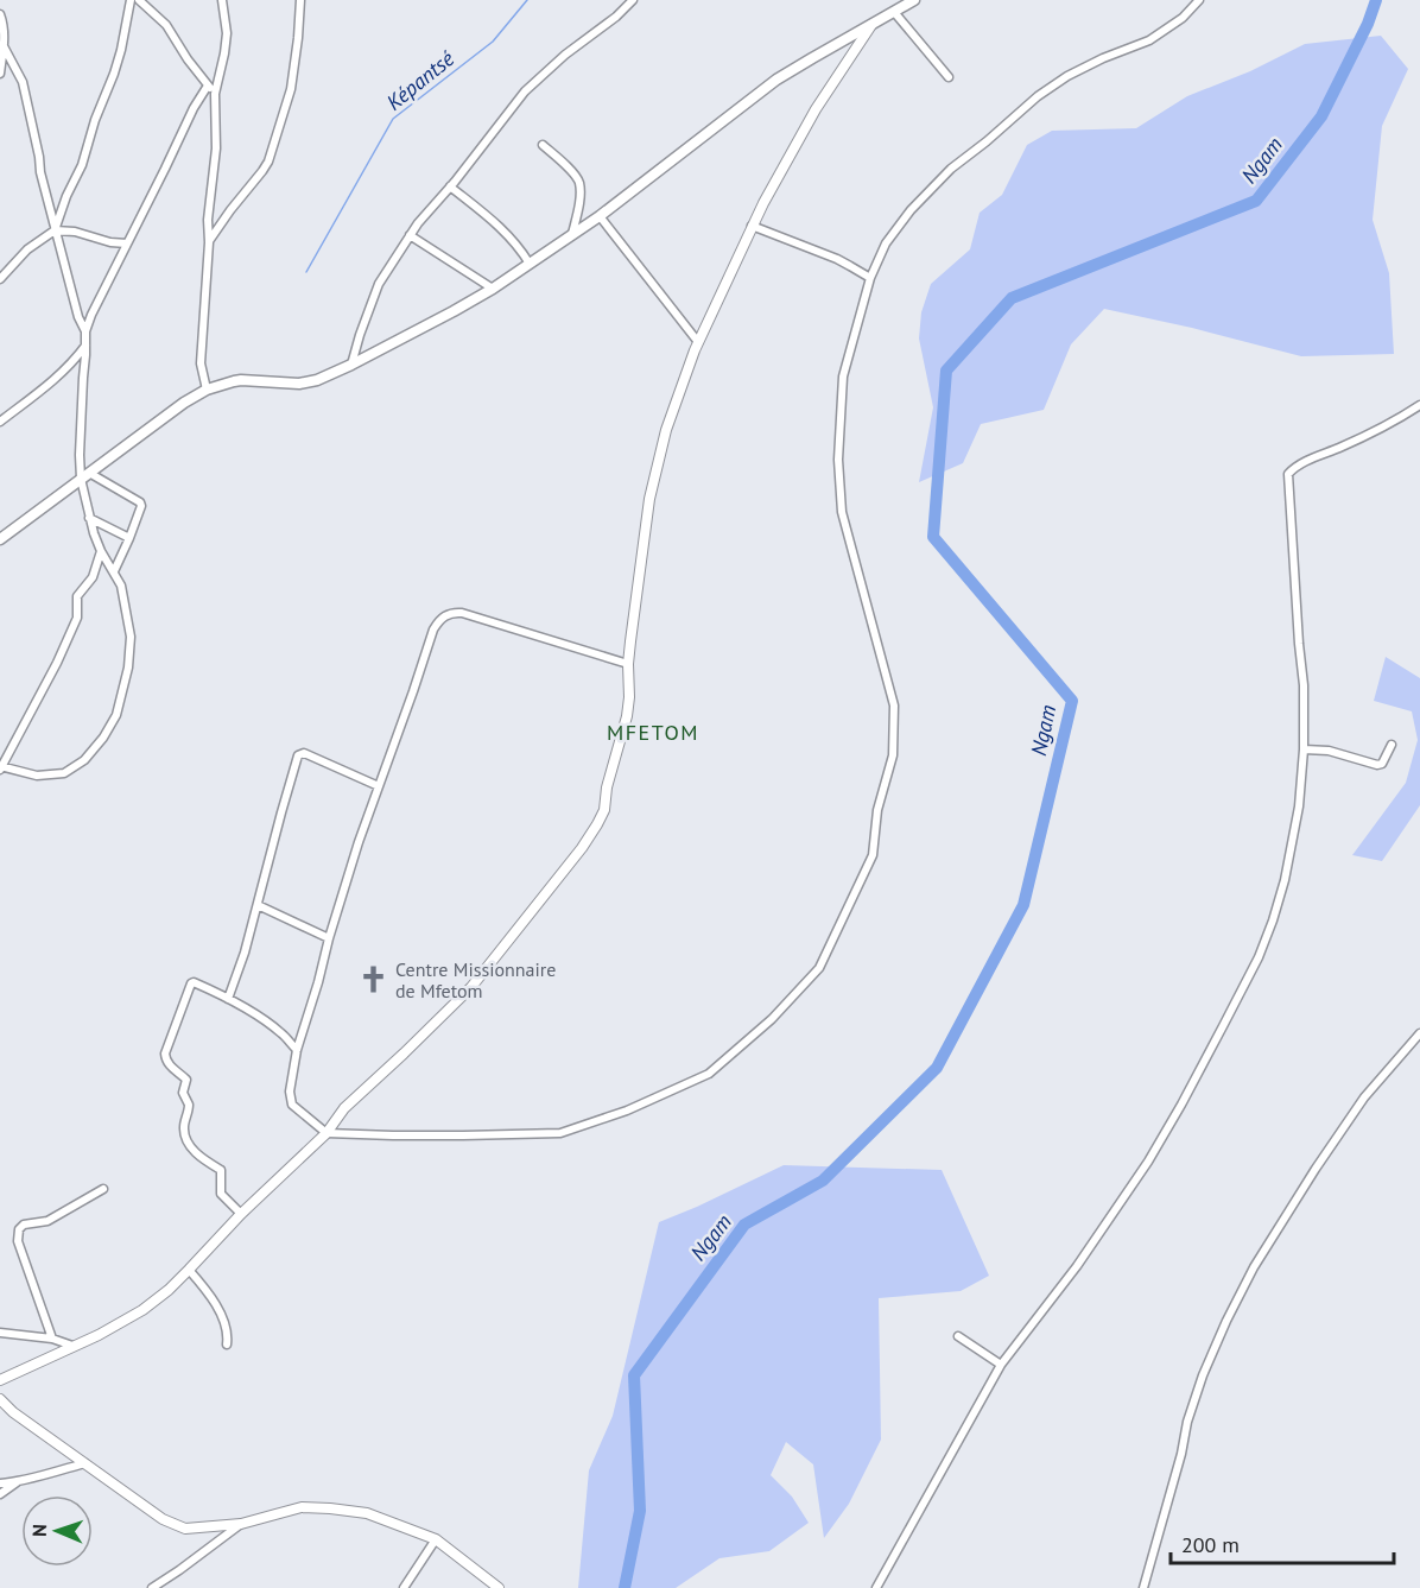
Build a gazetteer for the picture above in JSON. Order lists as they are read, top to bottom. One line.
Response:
{"districts":["MFETOM"],"water":["Képantsé","Ngam"],"places":{"church":["Centre Missionnaire de Mfetom"]},"scale_bar":"200 m","north":"left"}
